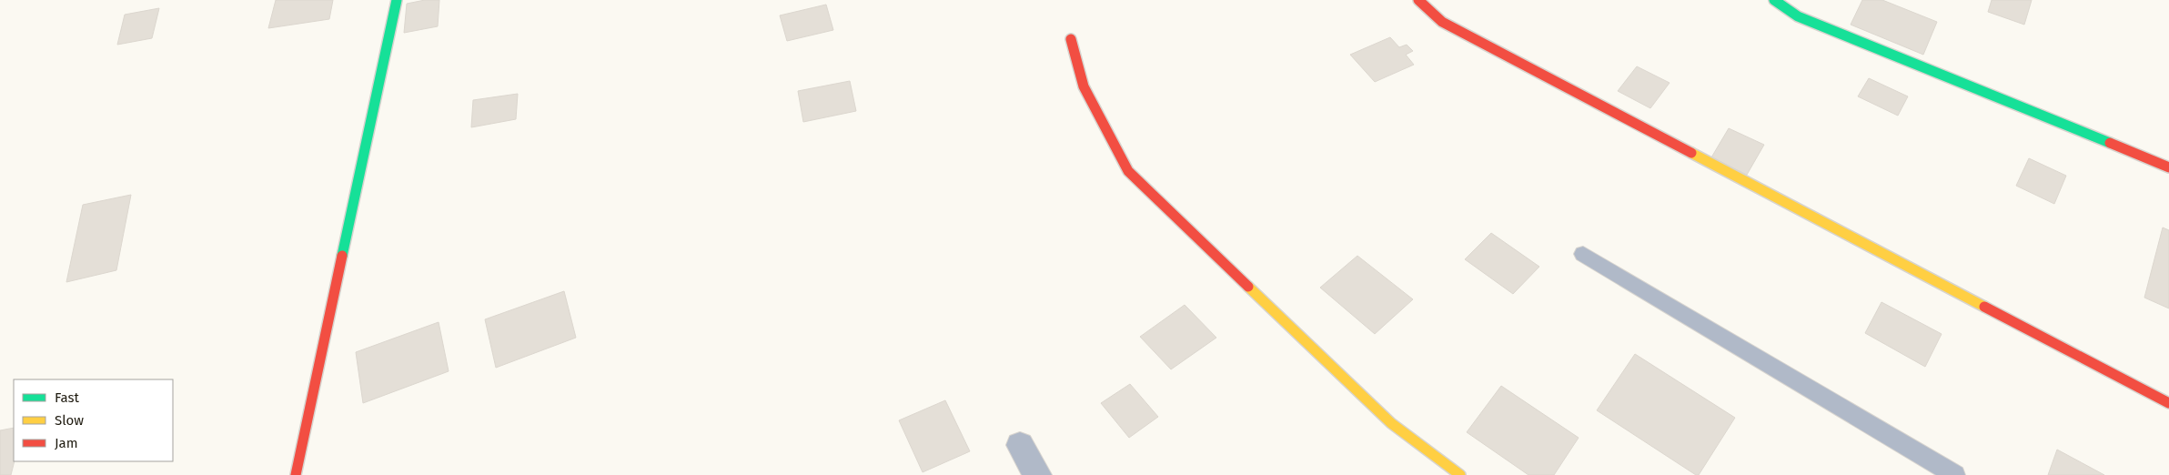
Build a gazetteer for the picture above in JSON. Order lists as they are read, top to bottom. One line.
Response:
{"legend":["Fast","Slow","Jam"]}
